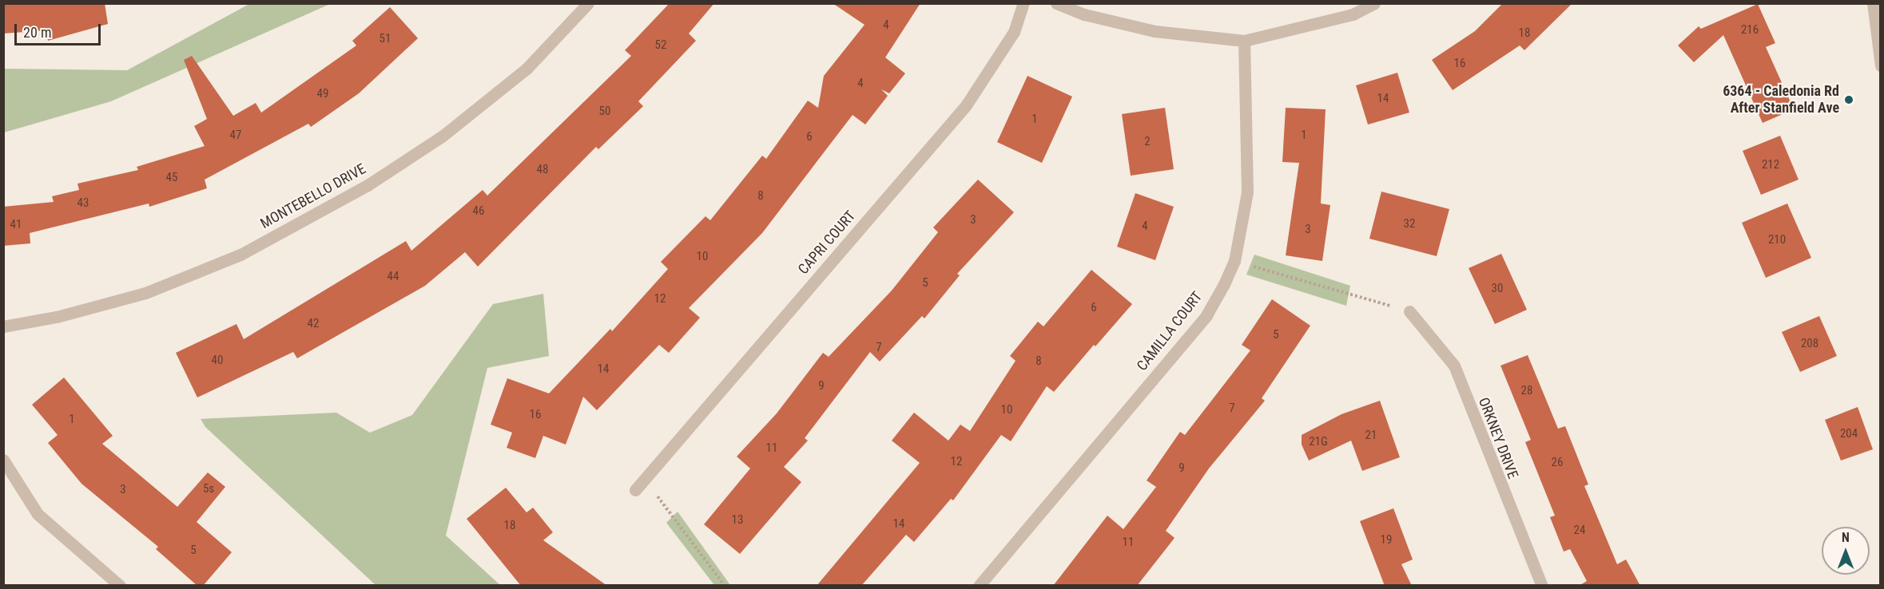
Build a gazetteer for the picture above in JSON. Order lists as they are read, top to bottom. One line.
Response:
{"streets":{"street":["MONTEBELLO DRIVE","CAPRI COURT","CAMILLA COURT","ORKNEY DRIVE"]},"places":["6364 - Caledonia Rd After Stanfield Ave"],"house_numbers":["4","216","18","51","52","16","4","49","14","50","1","47","1","6","2","212","48","45","8","43","46","3","32","41","4","3","210","10","44","5","30","12","6","42","5","208","7","40","8","14","9","28","7","10","16","1","204","21","21G","11","12","26","9","5s","3","13","14","18","24","19","11","5"],"scale_bar":"20 m","north":"top"}
